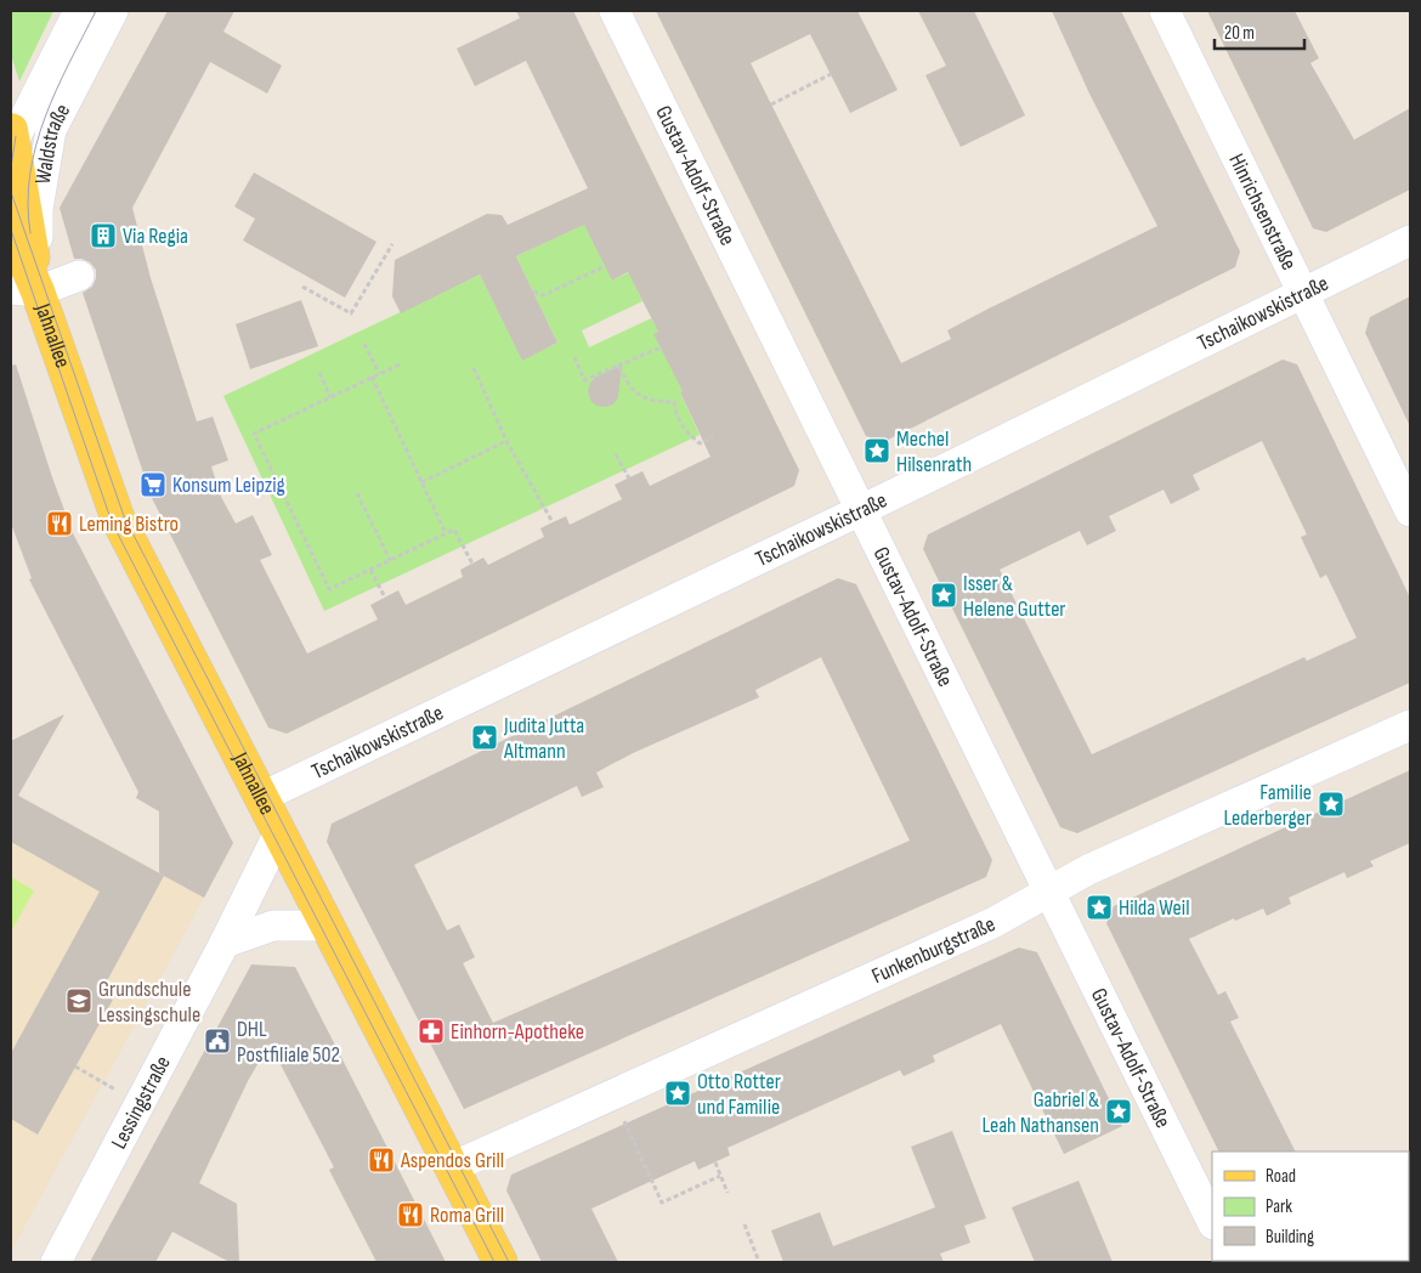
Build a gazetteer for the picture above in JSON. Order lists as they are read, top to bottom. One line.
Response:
{"streets":{"main road":["Jahnallee"],"street":["Waldstraße","Gustav-Adolf-Straße","Hinrichsenstraße","Tschaikowskistraße","Funkenburgstraße","Lessingstraße"]},"crossings":[["Waldstraße","Jahnallee"],["Gustav-Adolf-Straße","Tschaikowskistraße"],["Gustav-Adolf-Straße","Funkenburgstraße"],["Hinrichsenstraße","Tschaikowskistraße"],["Tschaikowskistraße","Jahnallee"],["Jahnallee","Funkenburgstraße"],["Jahnallee","Lessingstraße"]],"places":{"building":["Via Regia"],"place":["Mechel Hilsenrath","Isser & Helene Gutter","Judita Jutta Altmann","Familie Lederberger","Hilda Weil","Otto Rotter und Familie","Gabriel & Leah Nathansen"],"supermarket":["Konsum Leipzig"],"restaurant":["Leming Bistro","Aspendos Grill","Roma Grill"],"school or university":["Grundschule Lessingschule"],"pharmacy":["Einhorn-Apotheke"],"public building":["DHL Postfiliale 502"]},"legend":["Road","Park","Building"],"scale_bar":"20 m"}
